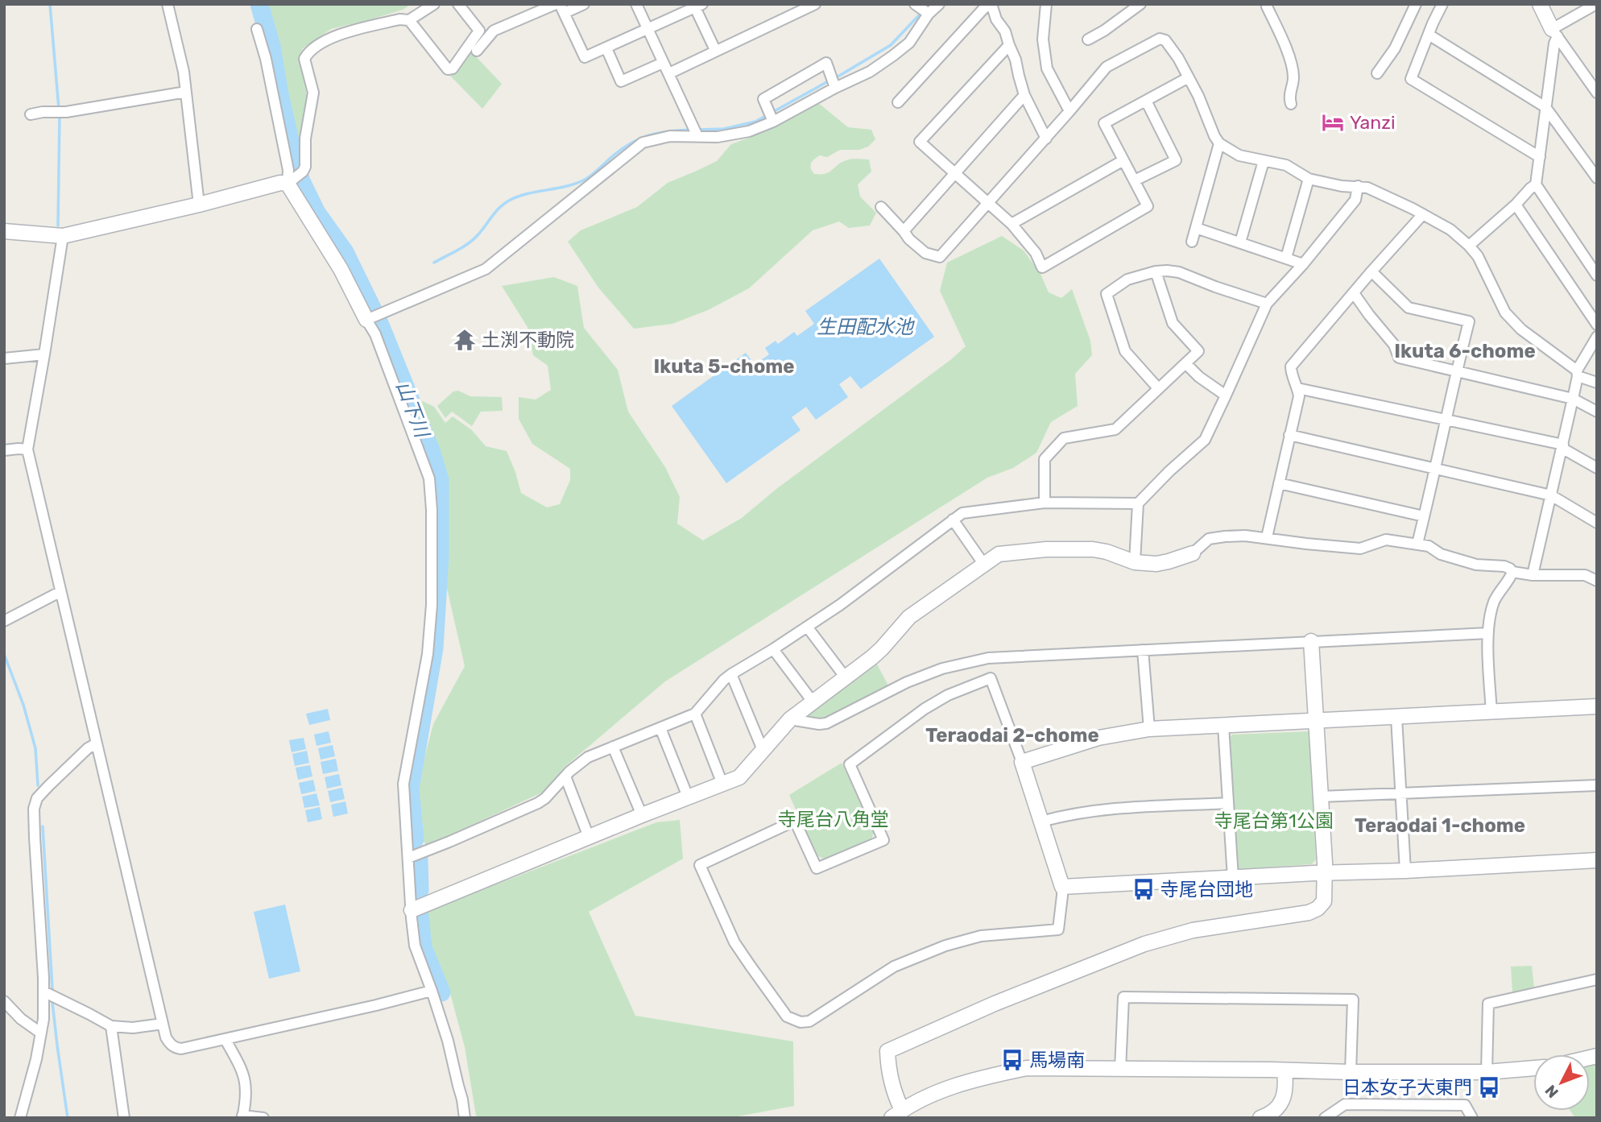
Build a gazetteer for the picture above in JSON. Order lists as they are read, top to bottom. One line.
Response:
{"districts":["Ikuta 6-chome","Ikuta 5-chome","Teraodai 2-chome","Teraodai 1-chome"],"water":["生田配水池","山下川"],"parks":["寺尾台八角堂","寺尾台第1公園"],"places":{"hotel":["Yanzi"],"temple":["土渕不動院"],"bus stop":["寺尾台団地","馬場南","日本女子大東門"]},"north":"bottom left"}
